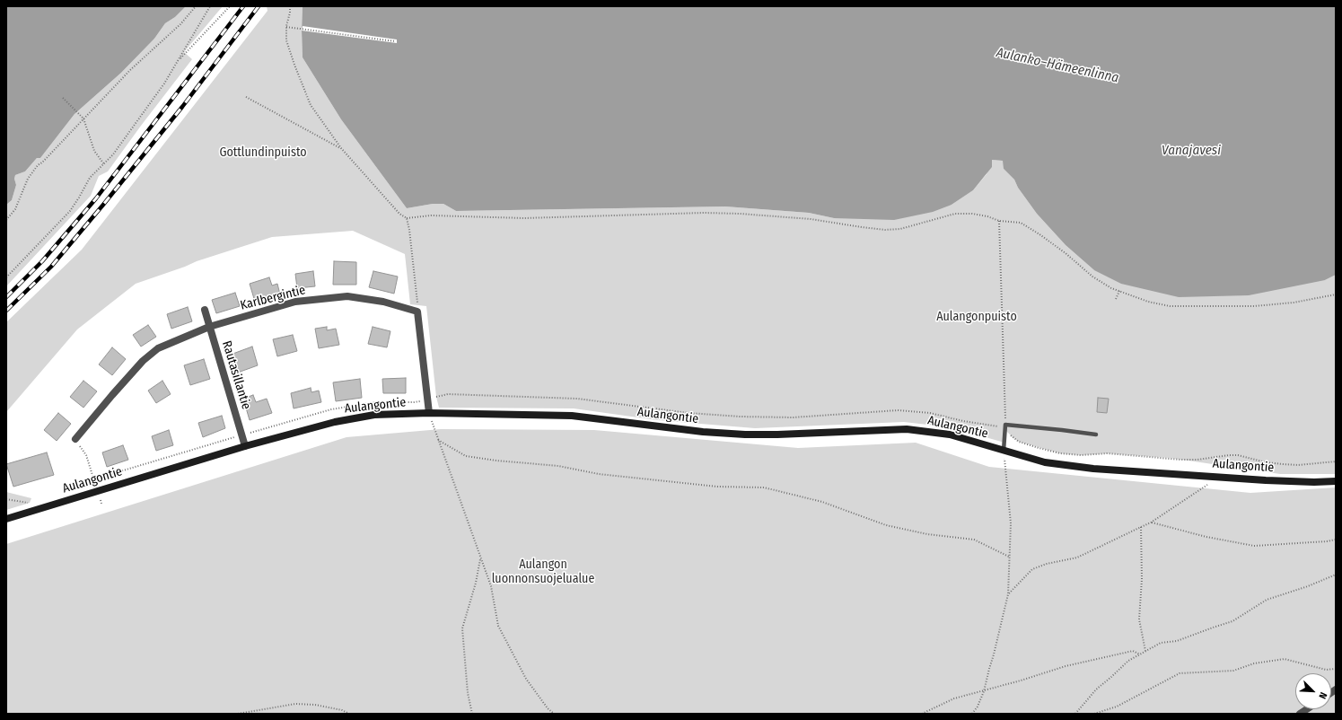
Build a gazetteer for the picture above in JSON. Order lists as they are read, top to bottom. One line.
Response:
{"streets":{"main road":["Aulangontie"],"street":["Karlbergintie","Rautasillantie"]},"crossings":[["Karlbergintie","Rautasillantie"],["Rautasillantie","Aulangontie"]],"water":["Aulanko–Hämeenlinna","Vanajavesi"],"parks":["Gottlundinpuisto","Aulangonpuisto","Aulangon luonnonsuojelualue"],"north":"bottom right"}
